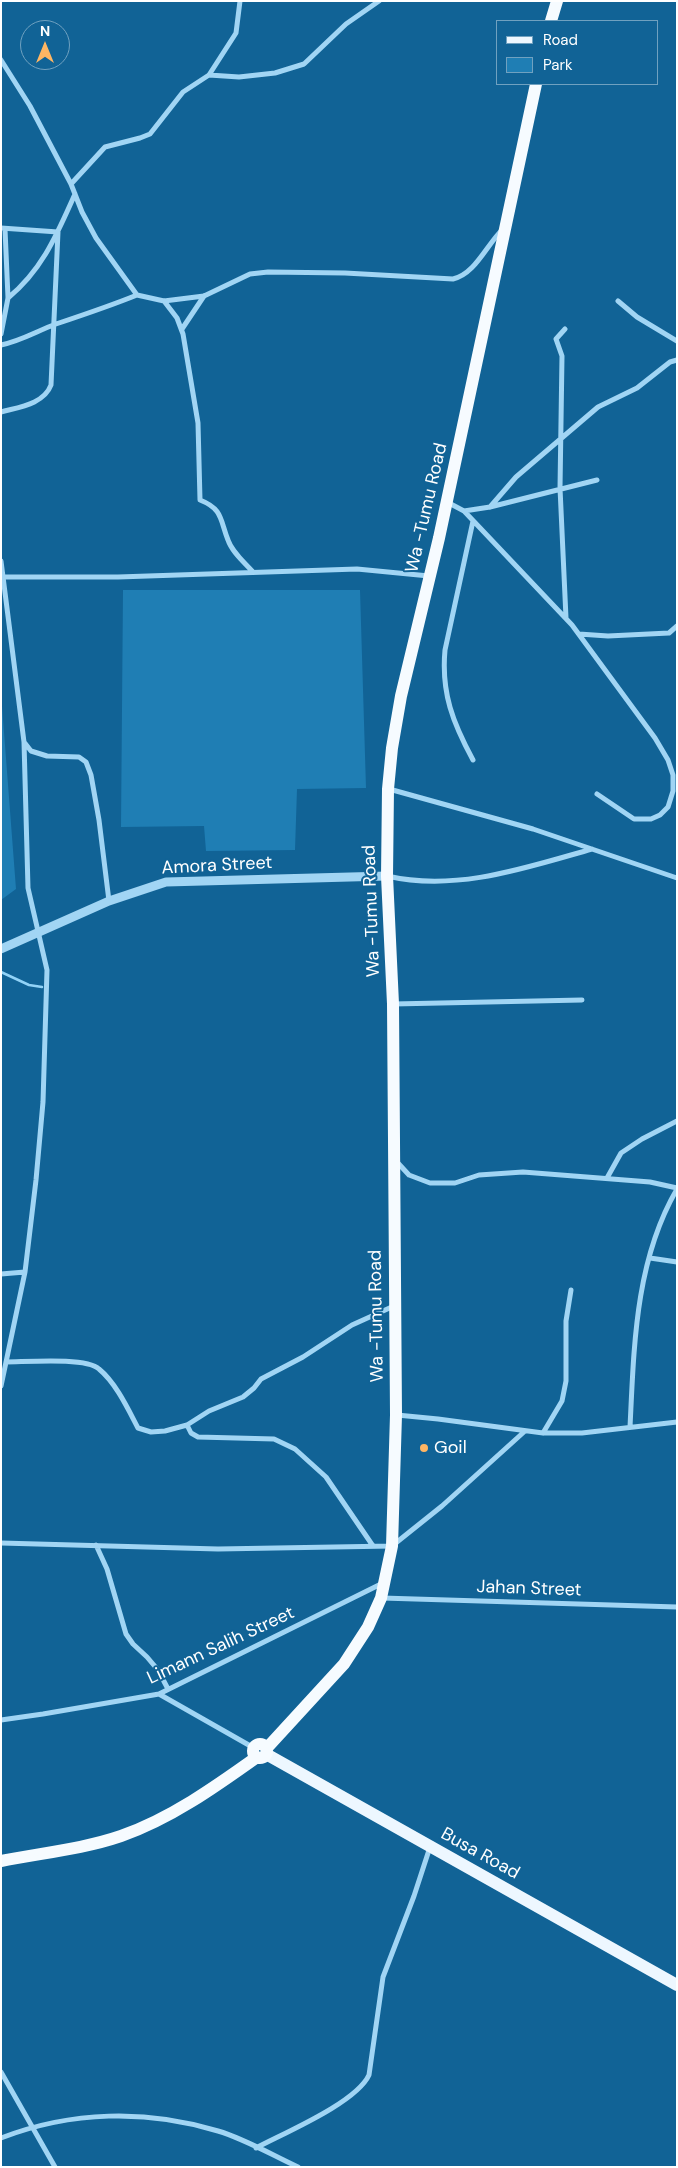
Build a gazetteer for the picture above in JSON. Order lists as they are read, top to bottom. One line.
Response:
{"streets":{"highway":["Wa -Tumu Road"],"main road":["Busa Road"],"street":["Amora Street","Jahan Street","Limann Salih Street"]},"crossings":[["Wa -Tumu Road","Amora Street"],["Wa -Tumu Road","Jahan Street"],["Wa -Tumu Road","Limann Salih Street"],["Wa -Tumu Road","Busa Road"]],"places":["Goil"],"legend":["Road","Park"],"north":"top"}
